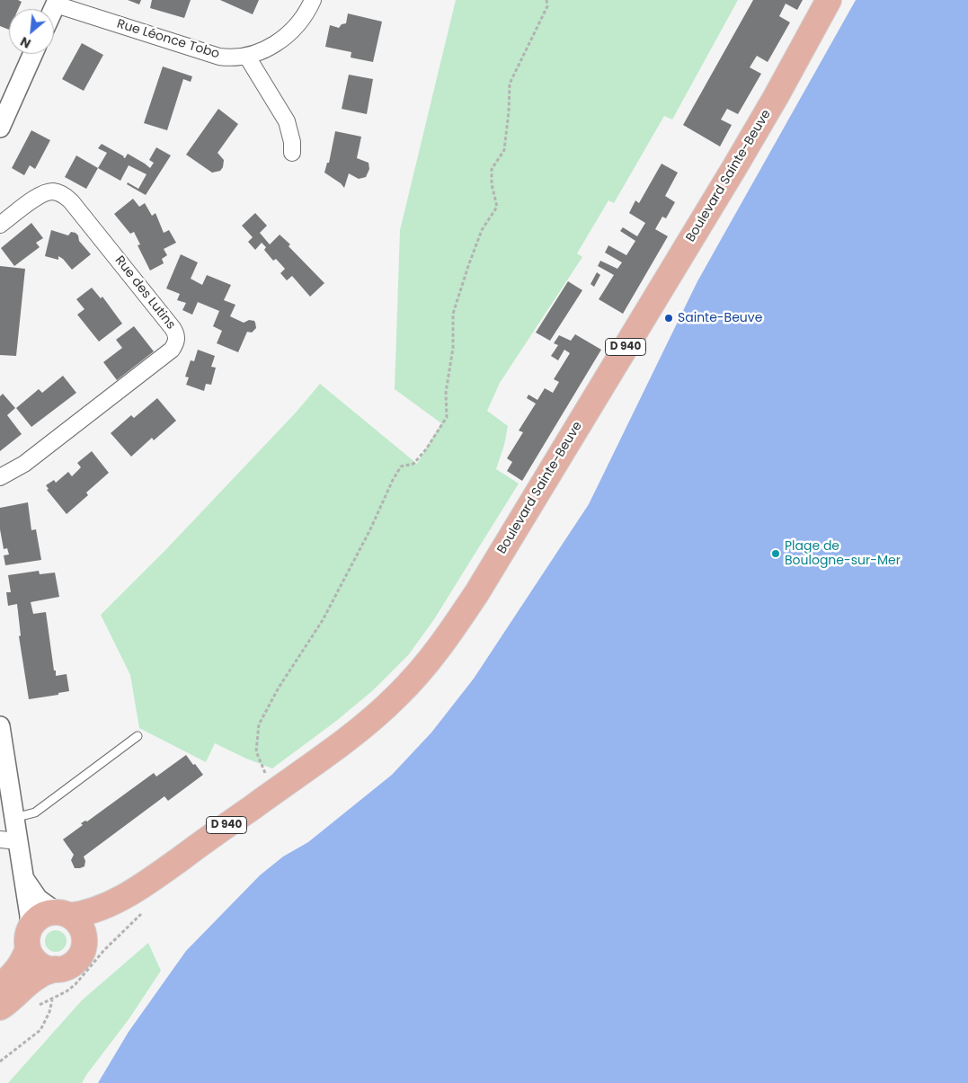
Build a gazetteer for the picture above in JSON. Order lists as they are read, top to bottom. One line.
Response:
{"streets":{"main road":["Boulevard Sainte-Beuve","D 940"],"street":["Rue Léonce Tobo","Rue des Lutins"]},"places":["Sainte-Beuve","Plage de Boulogne-sur-Mer"],"north":"bottom left"}
